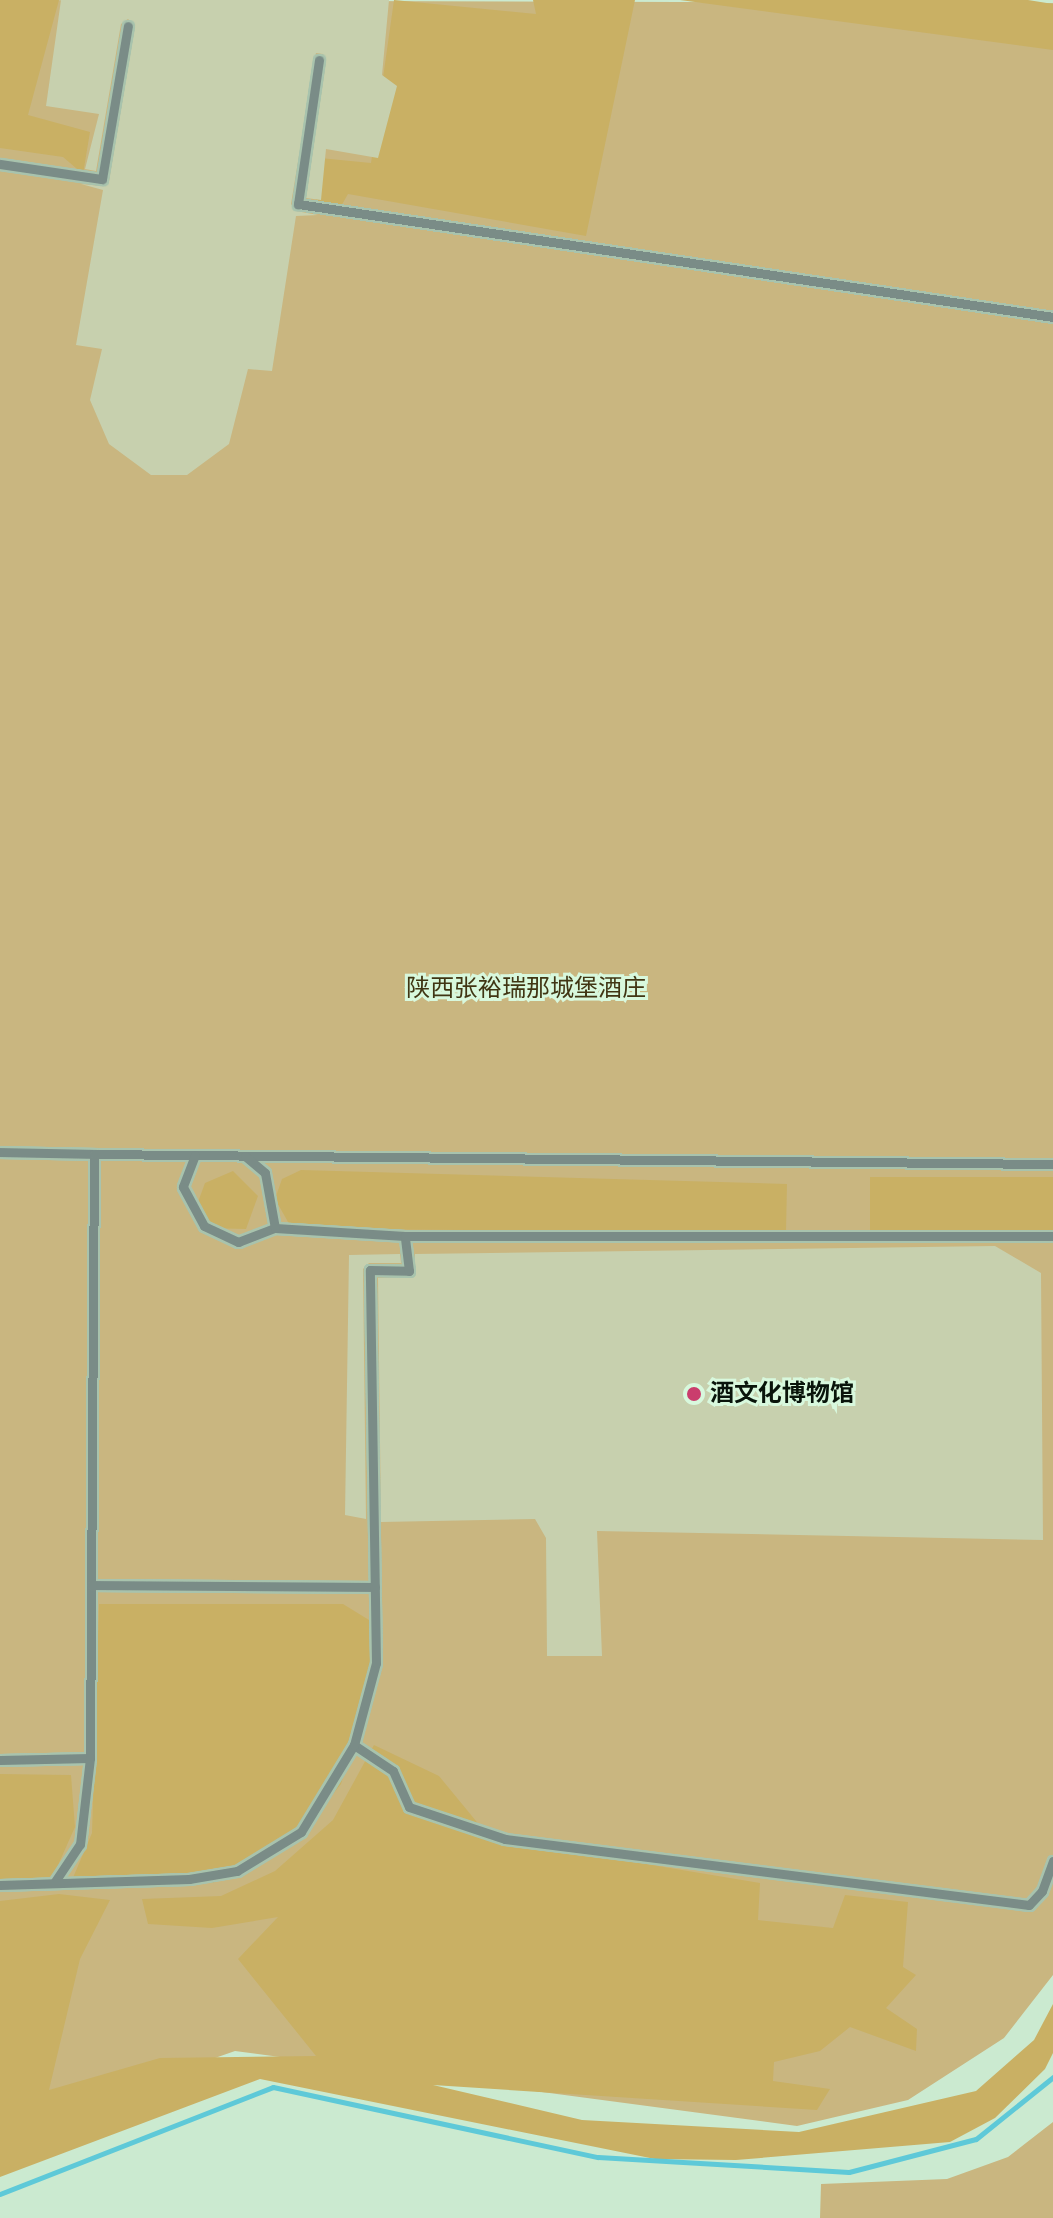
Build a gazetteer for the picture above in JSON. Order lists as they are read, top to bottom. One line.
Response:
{"parks":["陕西张裕瑞那城堡酒庄"],"places":["酒文化博物馆"]}
